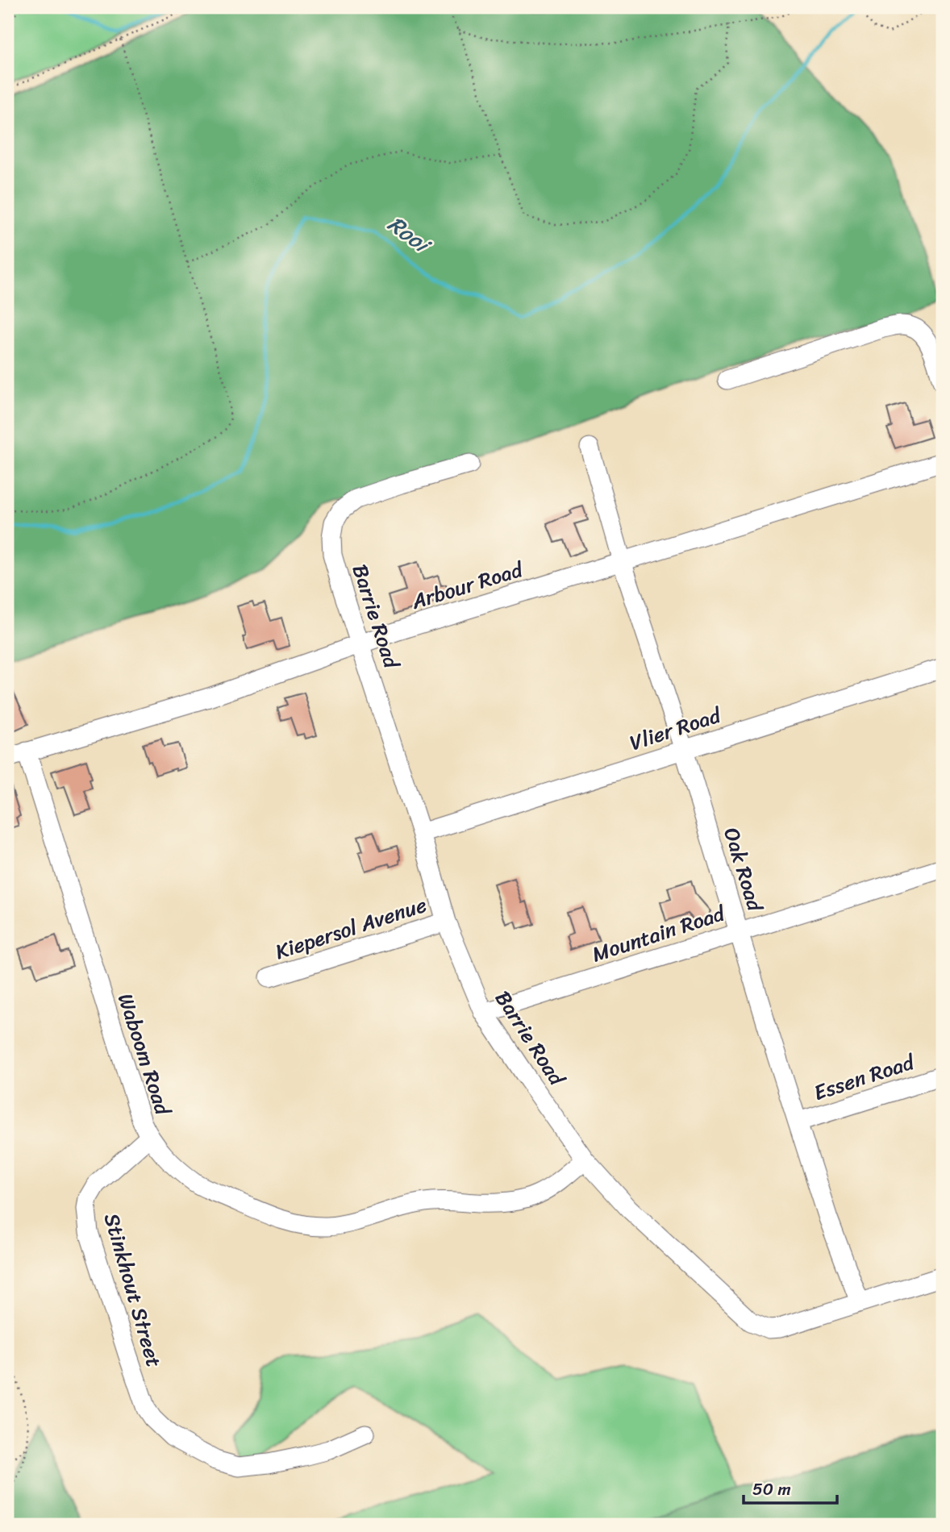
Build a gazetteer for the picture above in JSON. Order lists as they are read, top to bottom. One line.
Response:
{"streets":{"street":["Arbour Road","Barrie Road","Vlier Road","Oak Road","Kiepersol Avenue","Mountain Road","Waboom Road","Essen Road","Stinkhout Street"]},"crossings":[["Arbour Road","Barrie Road"],["Arbour Road","Oak Road"],["Arbour Road","Waboom Road"],["Barrie Road","Vlier Road"],["Barrie Road","Oak Road"],["Barrie Road","Kiepersol Avenue"],["Barrie Road","Mountain Road"],["Barrie Road","Waboom Road"],["Vlier Road","Oak Road"],["Oak Road","Mountain Road"],["Oak Road","Essen Road"],["Waboom Road","Stinkhout Street"]],"water":["Rooi"],"scale_bar":"50 m"}
